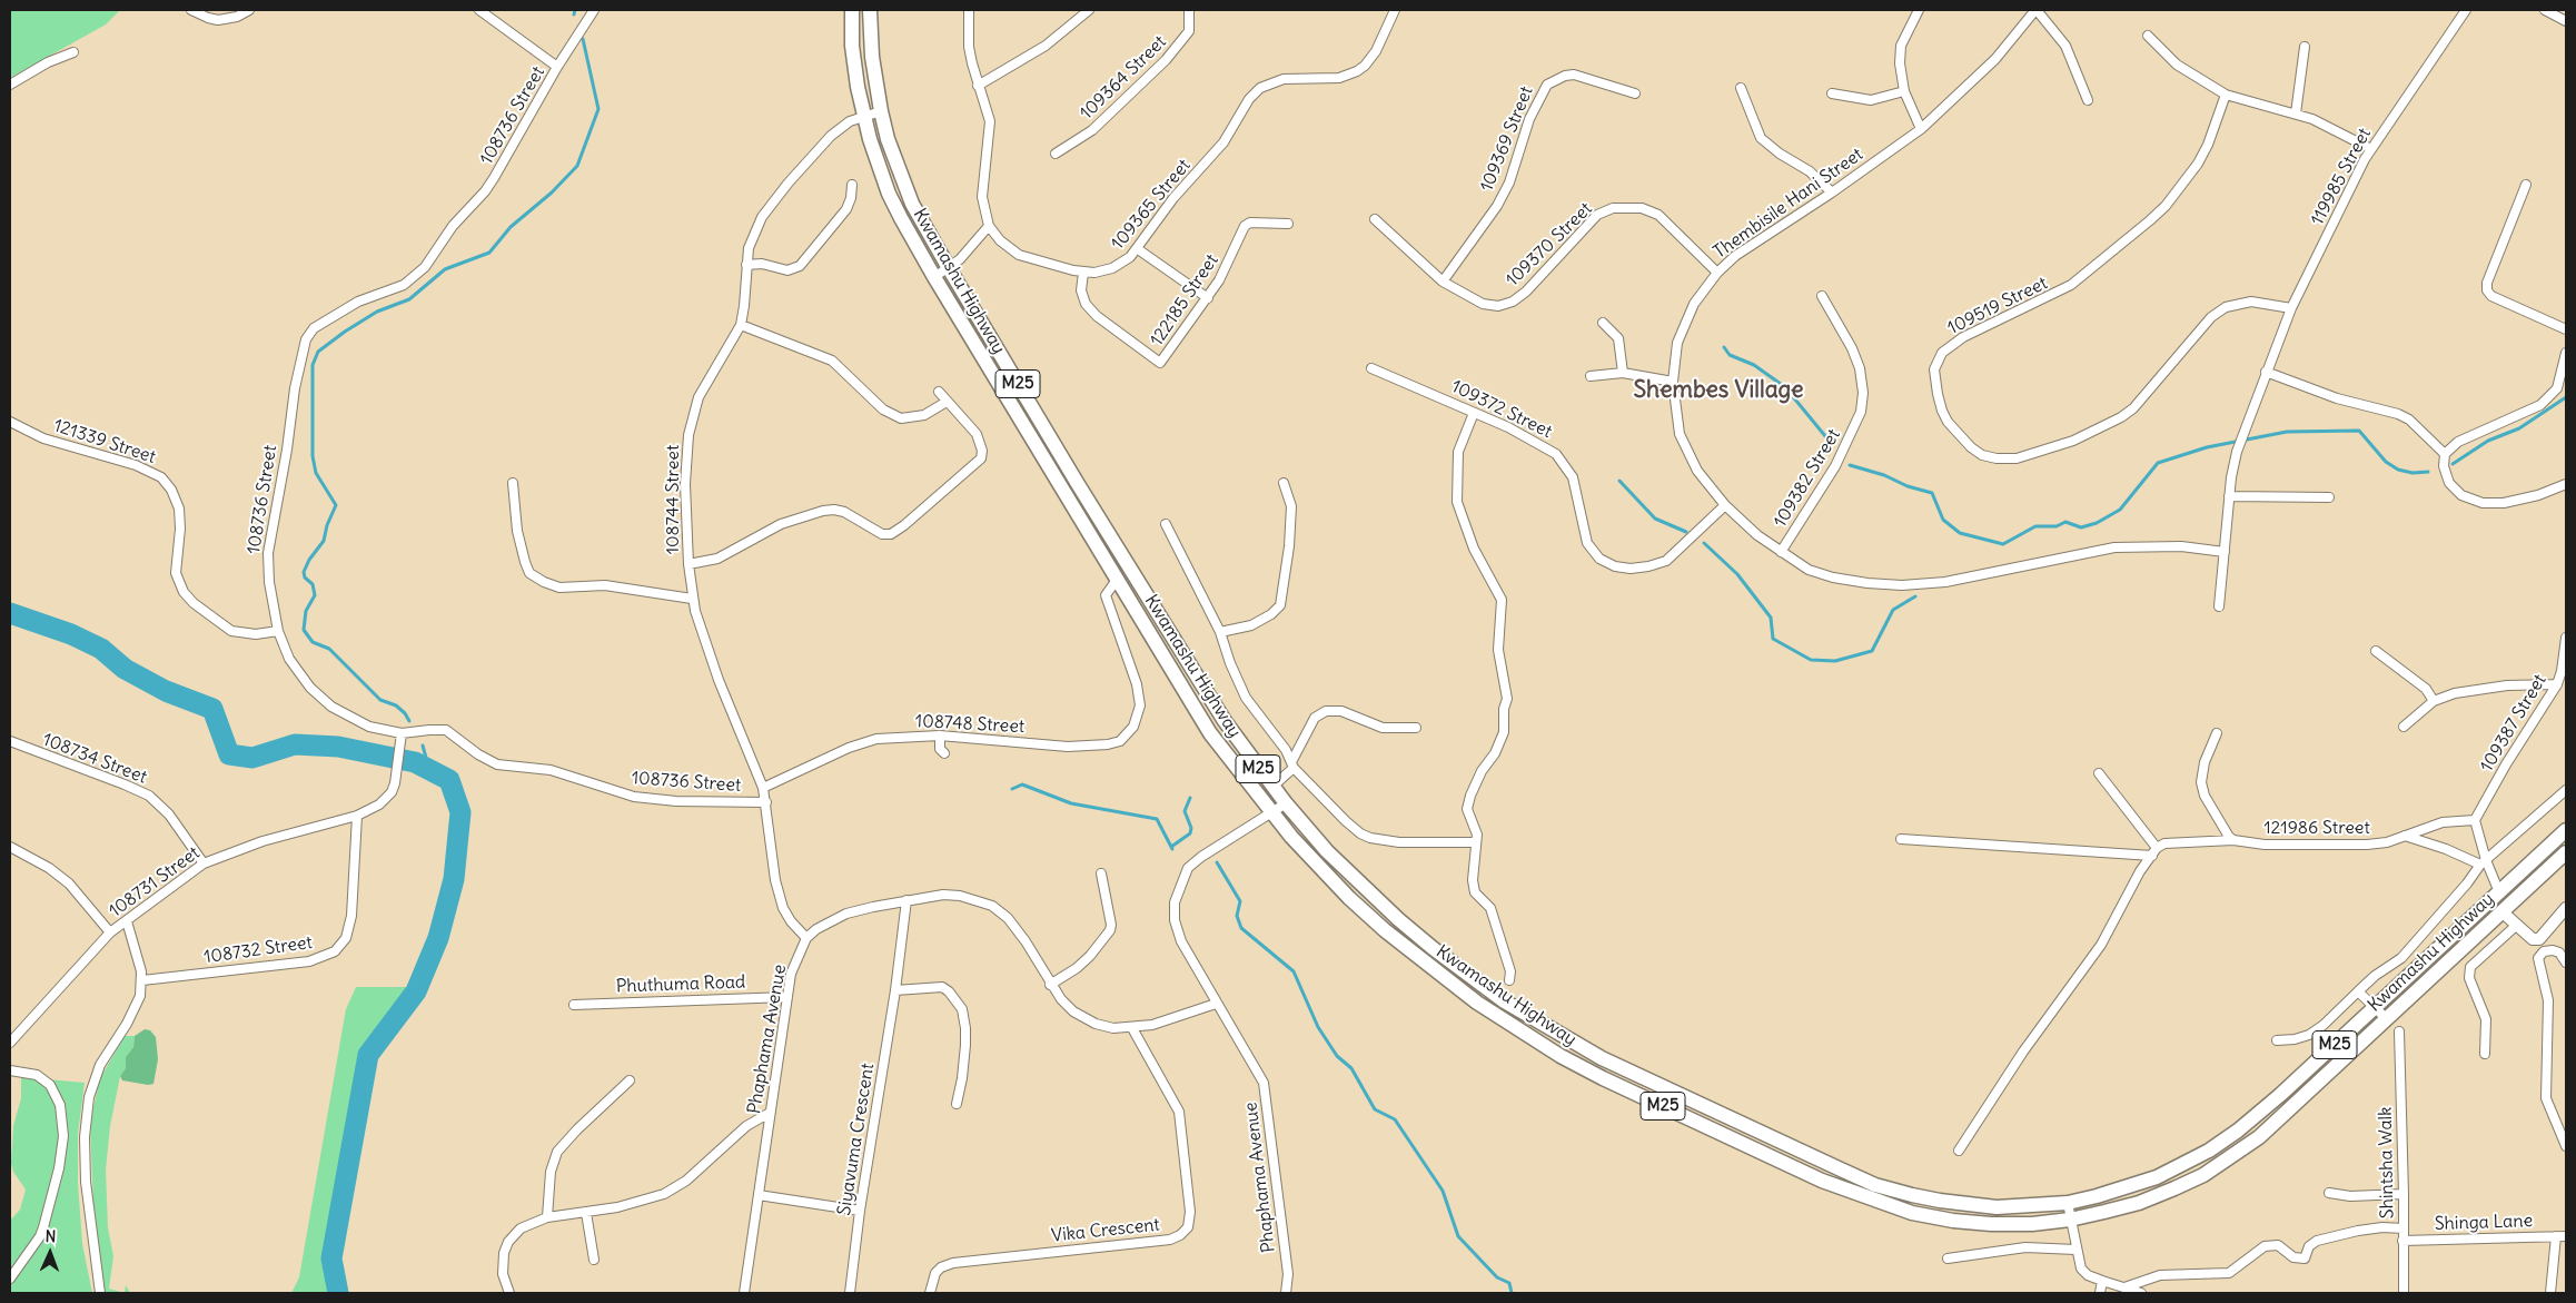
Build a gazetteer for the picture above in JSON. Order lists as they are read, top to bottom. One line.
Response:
{"streets":{"main road":["Kwamashu Highway","M25"],"street":["109364 Street","108736 Street","109369 Street","119985 Street","Thembisile Hani Street","109365 Street","109370 Street","122185 Street","109519 Street","109372 Street","121339 Street","109382 Street","108744 Street","109387 Street","108748 Street","108734 Street","121986 Street","108731 Street","108732 Street","Phuthuma Road","Phaphama Avenue","Siyavuma Crescent","Shintsha Walk","Shinga Lane","Vika Crescent"]},"crossings":[["108736 Street","121339 Street"],["108736 Street","108744 Street"],["108736 Street","108731 Street"],["109369 Street","109370 Street"],["119985 Street","Thembisile Hani Street"],["119985 Street","109519 Street"],["Thembisile Hani Street","109370 Street"],["Thembisile Hani Street","109372 Street"],["Thembisile Hani Street","109382 Street"],["109365 Street","122185 Street"],["Kwamashu Highway","108744 Street"],["Kwamashu Highway","108748 Street"],["Kwamashu Highway","Phaphama Avenue"],["108744 Street","108748 Street"],["108744 Street","Phaphama Avenue"],["109387 Street","121986 Street"],["108734 Street","108731 Street"],["108731 Street","108732 Street"],["Phuthuma Road","Phaphama Avenue"],["Shintsha Walk","Shinga Lane"]],"districts":["Shembes Village"],"north":"top"}
